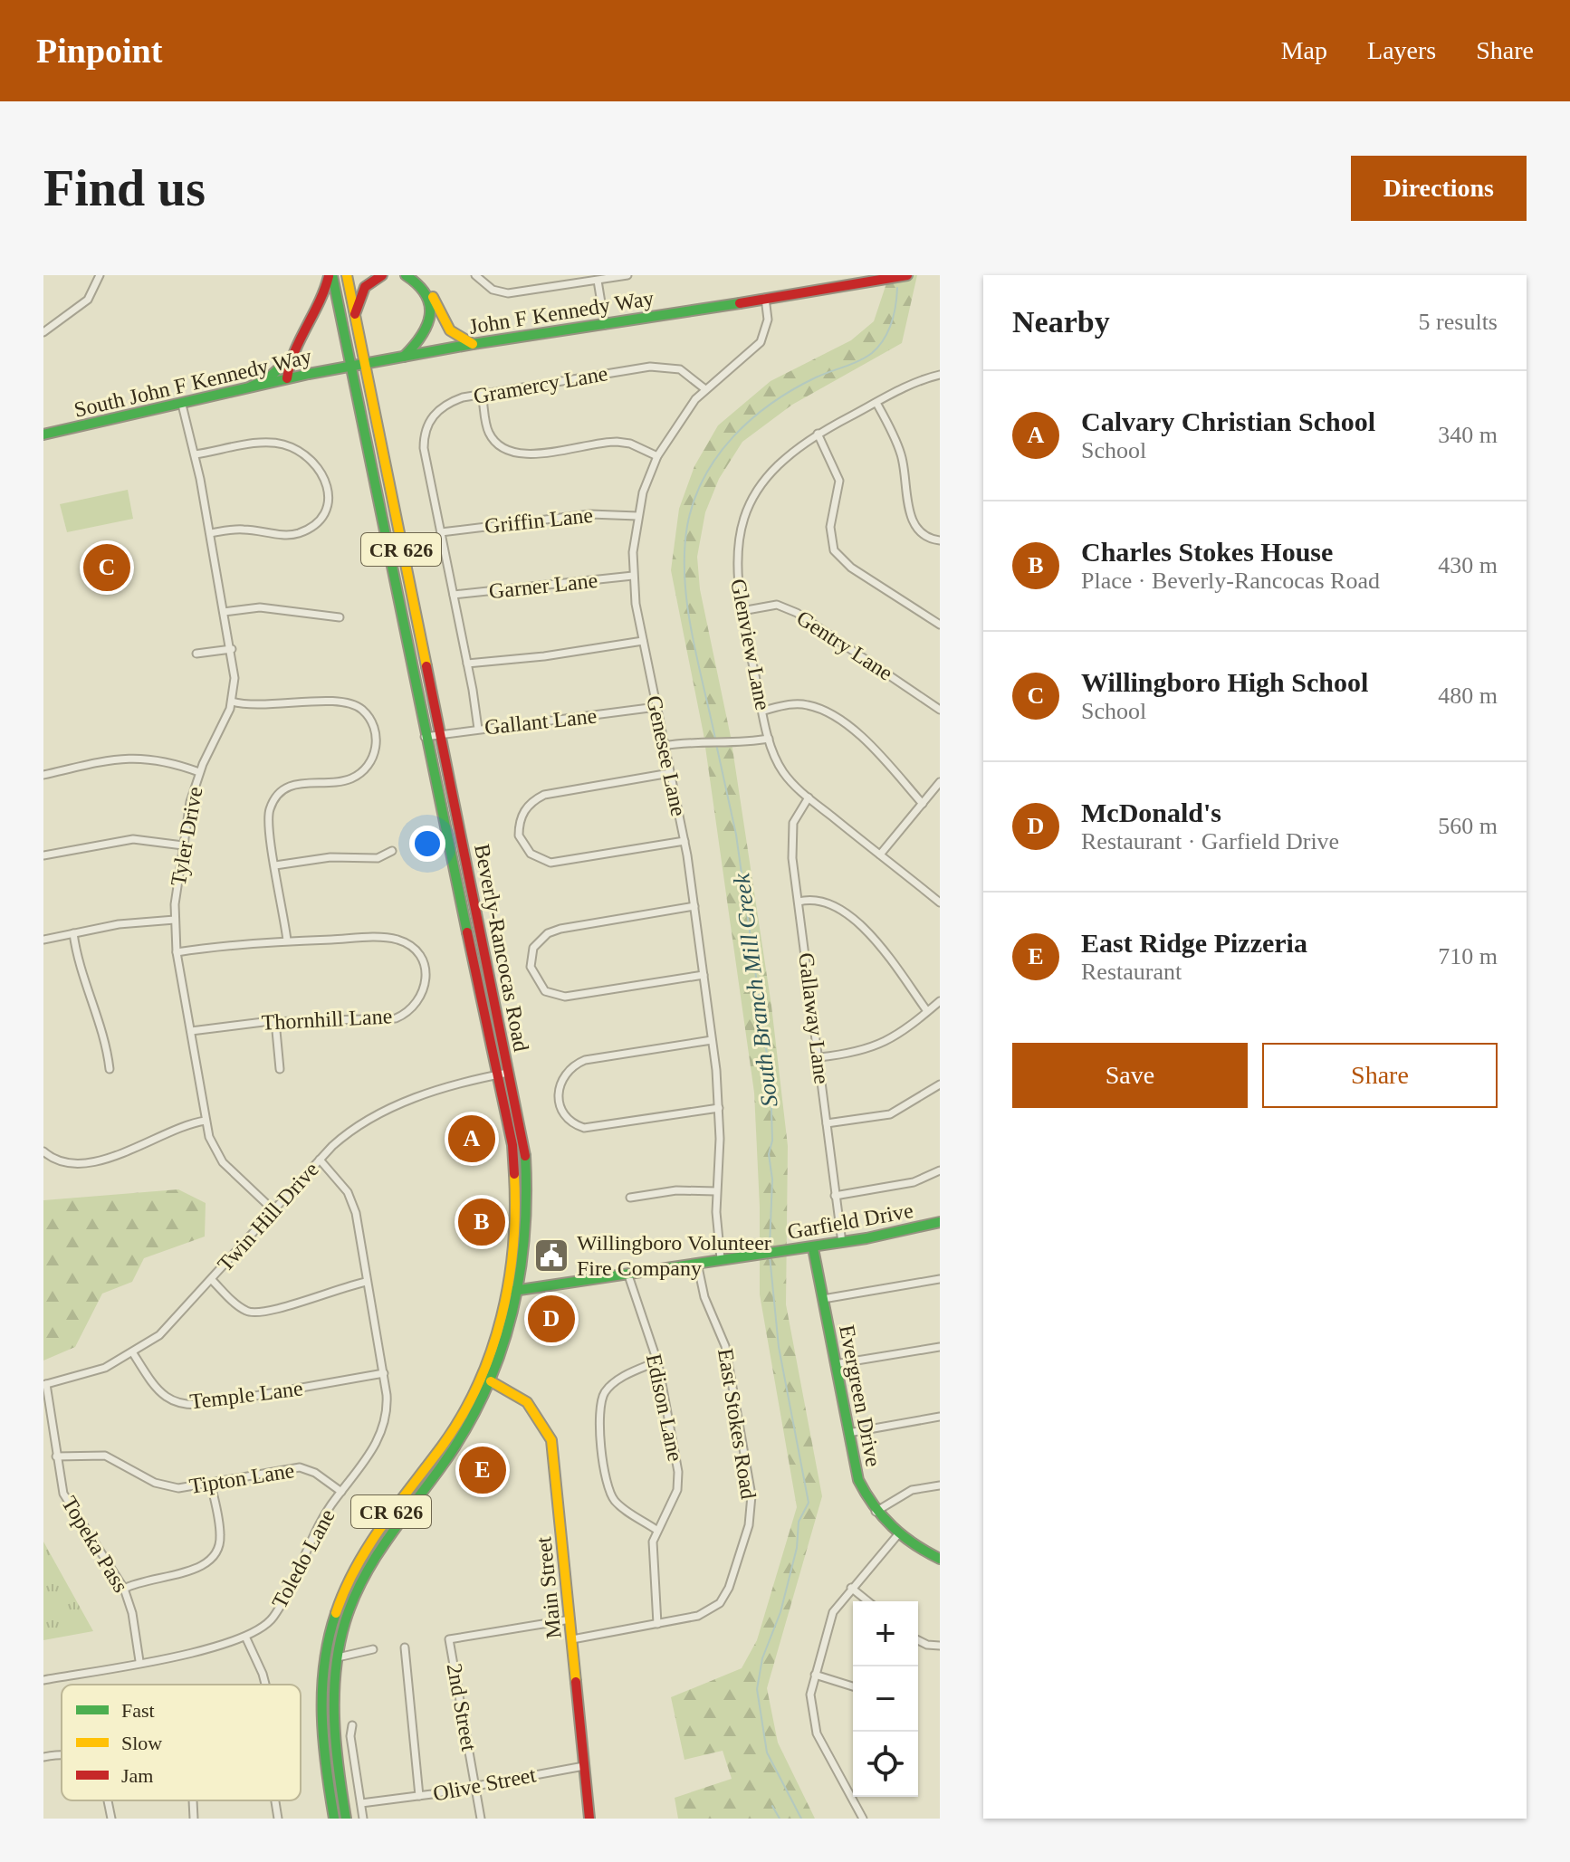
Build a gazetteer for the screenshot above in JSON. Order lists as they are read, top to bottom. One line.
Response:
{"streets":{"main road":["John F Kennedy Way","South John F Kennedy Way","CR 626","Beverly-Rancocas Road","Garfield Drive","Evergreen Drive","Main Street"],"street":["Gramercy Lane","Griffin Lane","Garner Lane","Glenview Lane","Gentry Lane","Gallant Lane","Genesee Lane","Tyler Drive","Gallaway Lane","Thornhill Lane","Twin Hill Drive","Temple Lane","Edison Lane","East Stokes Road","Tipton Lane","Topeka Pass","Toledo Lane","2nd Street","Olive Street"]},"crossings":[["John F Kennedy Way","South John F Kennedy Way"],["John F Kennedy Way","Genesee Lane"],["John F Kennedy Way","Beverly-Rancocas Road"],["South John F Kennedy Way","Tyler Drive"],["South John F Kennedy Way","Beverly-Rancocas Road"],["Gramercy Lane","Griffin Lane"],["Gramercy Lane","Garner Lane"],["Gramercy Lane","Gallant Lane"],["Gramercy Lane","Genesee Lane"],["Griffin Lane","Genesee Lane"],["CR 626","Beverly-Rancocas Road"],["Garner Lane","Genesee Lane"],["Glenview Lane","Gentry Lane"],["Glenview Lane","Gallaway Lane"],["Gallant Lane","Genesee Lane"],["Gallant Lane","Beverly-Rancocas Road"],["Genesee Lane","Garfield Drive"],["Tyler Drive","Thornhill Lane"],["Tyler Drive","Twin Hill Drive"],["Beverly-Rancocas Road","Twin Hill Drive"],["Beverly-Rancocas Road","Garfield Drive"],["Beverly-Rancocas Road","Main Street"],["Gallaway Lane","Garfield Drive"],["Twin Hill Drive","Temple Lane"],["Twin Hill Drive","Topeka Pass"],["Twin Hill Drive","Toledo Lane"],["Garfield Drive","Evergreen Drive"],["Garfield Drive","Edison Lane"],["Garfield Drive","East Stokes Road"],["Temple Lane","Toledo Lane"],["Edison Lane","East Stokes Road"],["East Stokes Road","Main Street"],["Tipton Lane","Topeka Pass"],["Tipton Lane","Toledo Lane"],["Topeka Pass","Toledo Lane"],["Main Street","2nd Street"],["Main Street","Olive Street"],["2nd Street","Olive Street"]],"water":["South Branch Mill Creek"],"places":{"public building":["Willingboro Volunteer Fire Company"]},"legend":["Fast","Slow","Jam"],"page":{"header":"Pinpoint","nav":["Map","Layers","Share"],"buttons":["Directions",["Save","Share"]],"title":"Find us","heading":["Nearby","5 results"],"list":[{"mark":"A","name":"Calvary Christian School","note":"School","value":"340 m"},{"mark":"B","name":"Charles Stokes House","note":"Place · Beverly-Rancocas Road","value":"430 m"},{"mark":"C","name":"Willingboro High School","note":"School","value":"480 m"},{"mark":"D","name":"McDonald's","note":"Restaurant · Garfield Drive","value":"560 m"},{"mark":"E","name":"East Ridge Pizzeria","note":"Restaurant","value":"710 m"}],"pins":["C","A","B","D","E"],"map_buttons":["+","−"]}}
